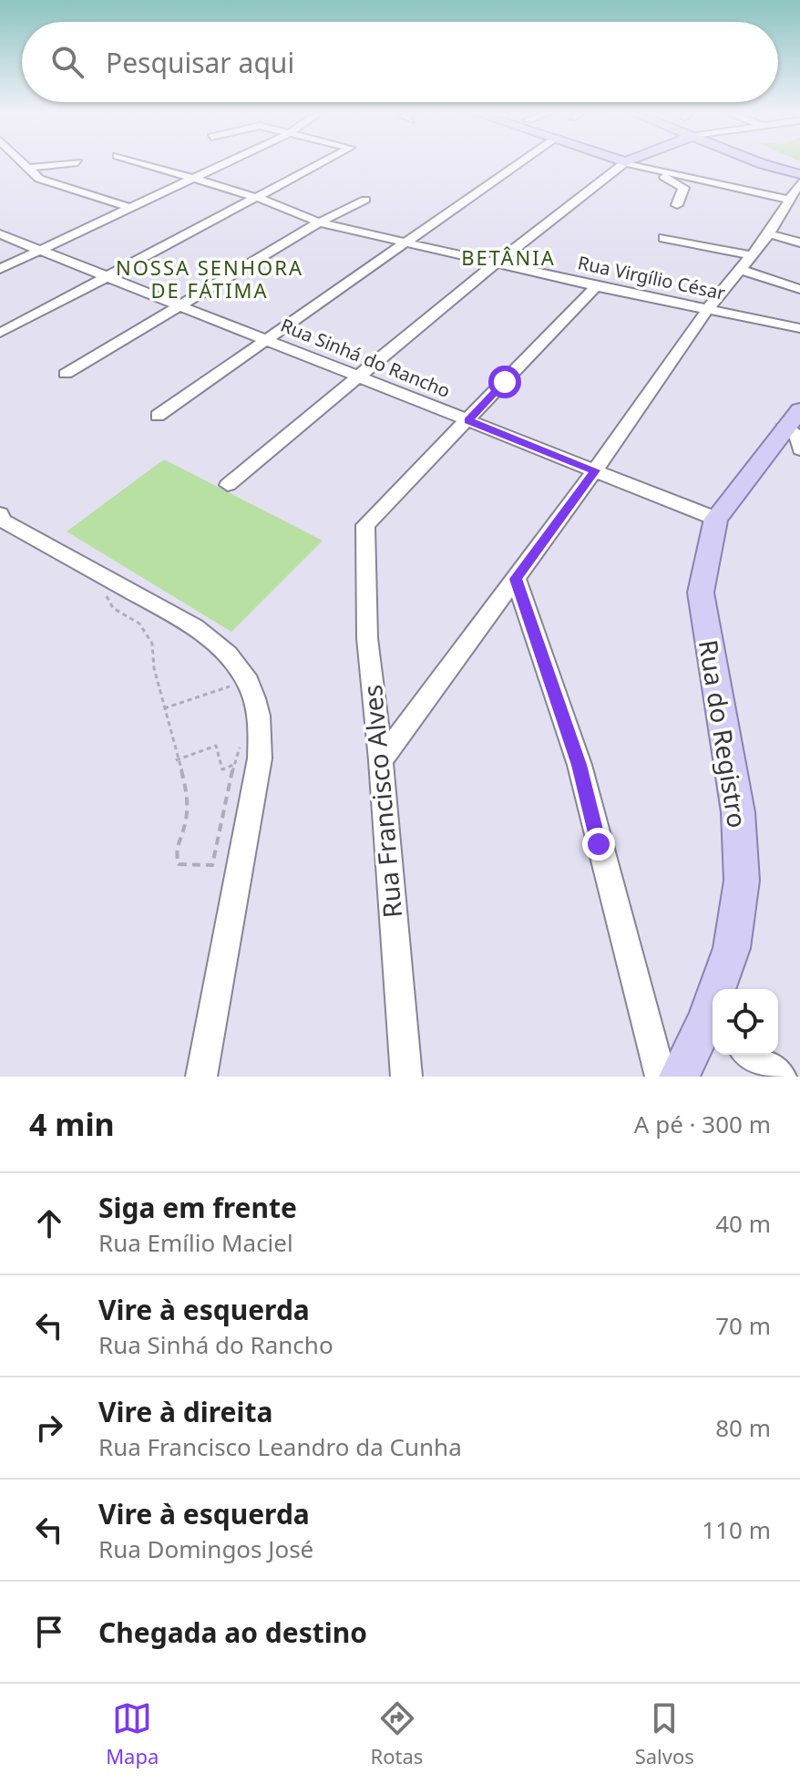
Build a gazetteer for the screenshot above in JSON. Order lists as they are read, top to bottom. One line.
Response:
{"streets":{"main road":["Rua do Registro"],"street":["Rua Virgílio César","Rua Sinhá do Rancho","Rua Francisco Alves"]},"crossings":[["Rua Sinhá do Rancho","Rua do Registro"],["Rua Sinhá do Rancho","Rua Francisco Alves"]],"districts":["BETÂNIA","NOSSA SENHORA DE FÁTIMA"],"page":{"search":"Pesquisar aqui","heading":["4 min","A pé · 300 m"],"list":[["Siga em frente","Rua Emílio Maciel","40 m"],["Vire à esquerda","Rua Sinhá do Rancho","70 m"],["Vire à direita","Rua Francisco Leandro da Cunha","80 m"],["Vire à esquerda","Rua Domingos José","110 m"],"Chegada ao destino"],"nav":["Mapa","Rotas","Salvos"]}}
